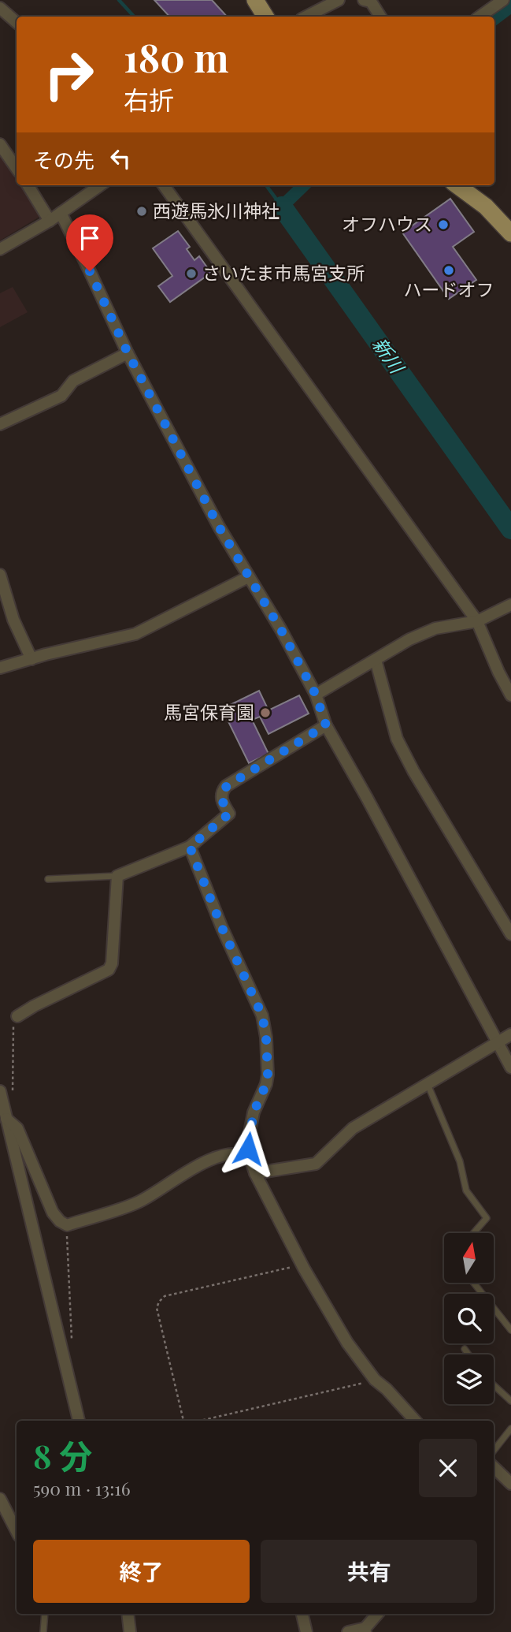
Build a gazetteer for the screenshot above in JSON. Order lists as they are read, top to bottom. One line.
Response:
{"water":["新川"],"places":["西遊馬氷川神社","オフハウス","ハードオフ","さいたま市馬宮支所","馬宮保育園"],"north":"top","page":{"turn":["180 m","右折"],"then":"その先","heading":["8 分","590 m · 13:16"],"buttons":["終了","共有"]}}
